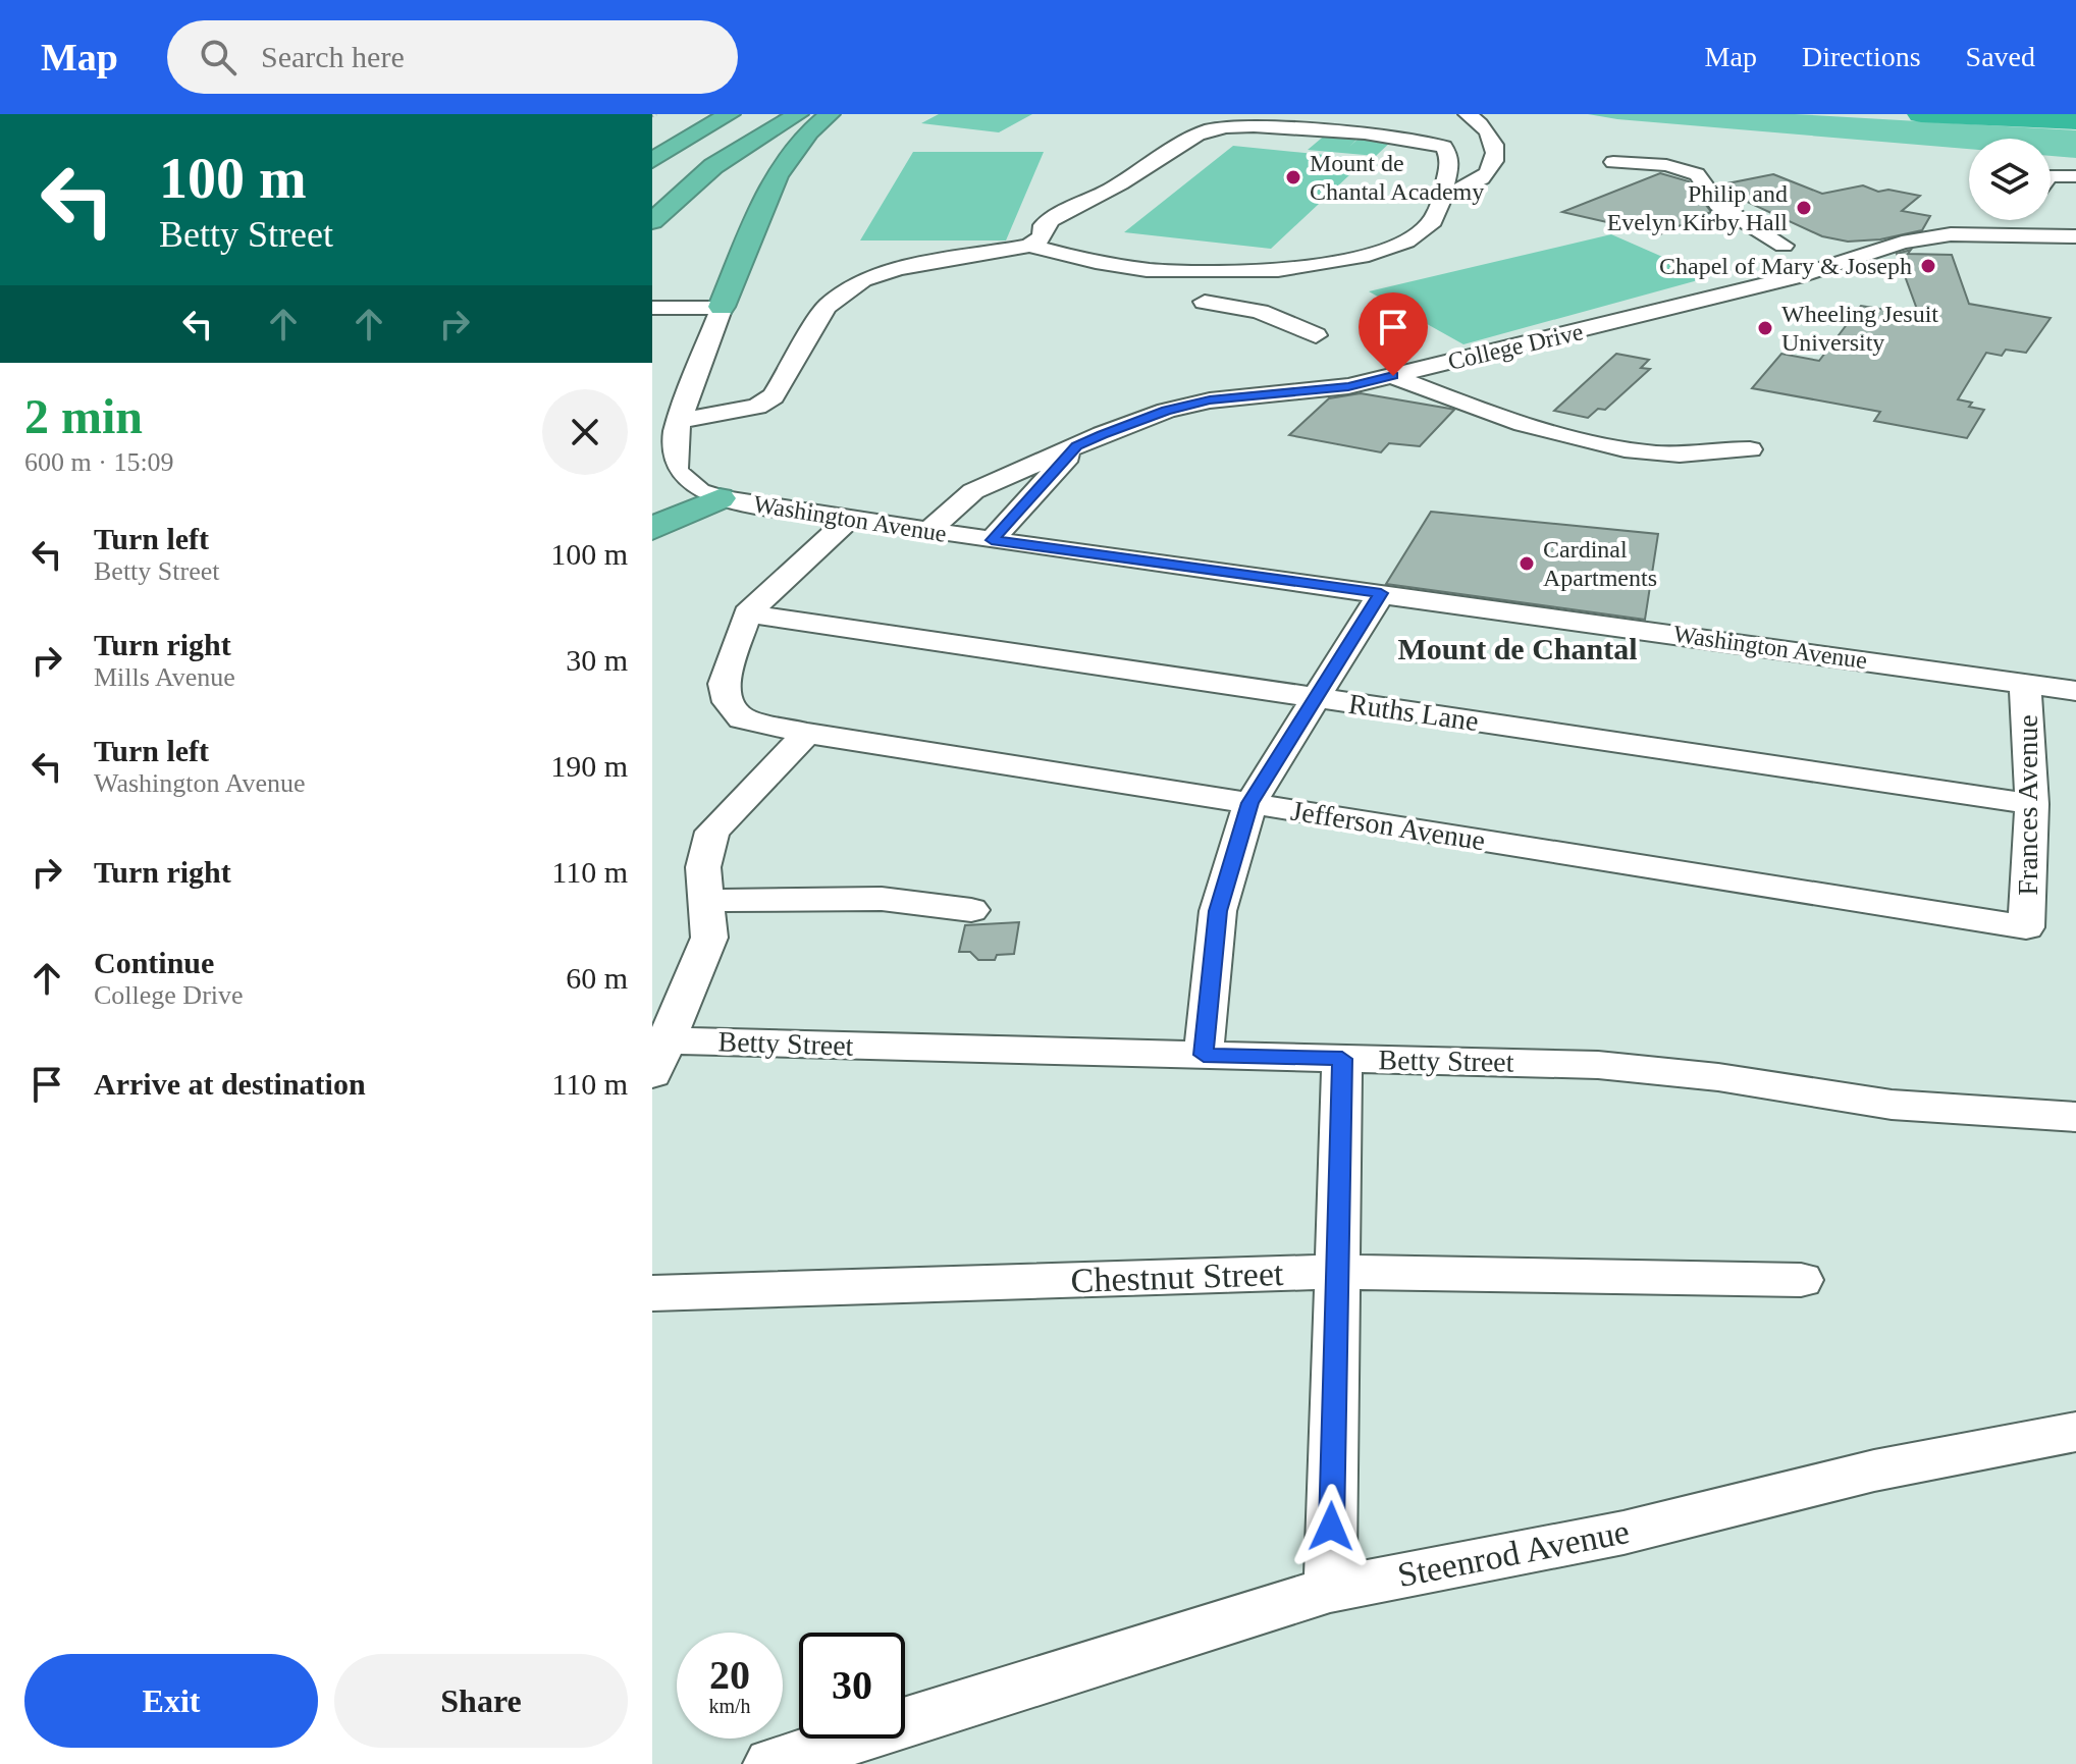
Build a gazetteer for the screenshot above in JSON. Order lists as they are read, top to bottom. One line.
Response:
{"streets":{"street":["College Drive","Washington Avenue","Ruths Lane","Frances Avenue","Jefferson Avenue","Betty Street","Chestnut Street","Steenrod Avenue"]},"crossings":[["College Drive","Washington Avenue"],["Washington Avenue","Frances Avenue"],["Ruths Lane","Frances Avenue"],["Ruths Lane","Jefferson Avenue"],["Frances Avenue","Jefferson Avenue"]],"districts":["Mount de Chantal"],"places":["Mount de Chantal Academy","Philip and Evelyn Kirby Hall","Chapel of Mary & Joseph","Wheeling Jesuit University","Cardinal Apartments"],"page":{"header":"Map","search":"Search here","nav":["Map","Directions","Saved"],"turn":["100 m","Betty Street"],"heading":["2 min","600 m · 15:09"],"list":[{"name":"Turn left","note":"Betty Street","value":"100 m"},{"name":"Turn right","note":"Mills Avenue","value":"30 m"},{"name":"Turn left","note":"Washington Avenue","value":"190 m"},{"name":"Turn right","value":"110 m"},{"name":"Continue","note":"College Drive","value":"60 m"},{"name":"Arrive at destination","value":"110 m"}],"speed":"20 km/h","limit":"30","buttons":["Exit","Share"]}}
